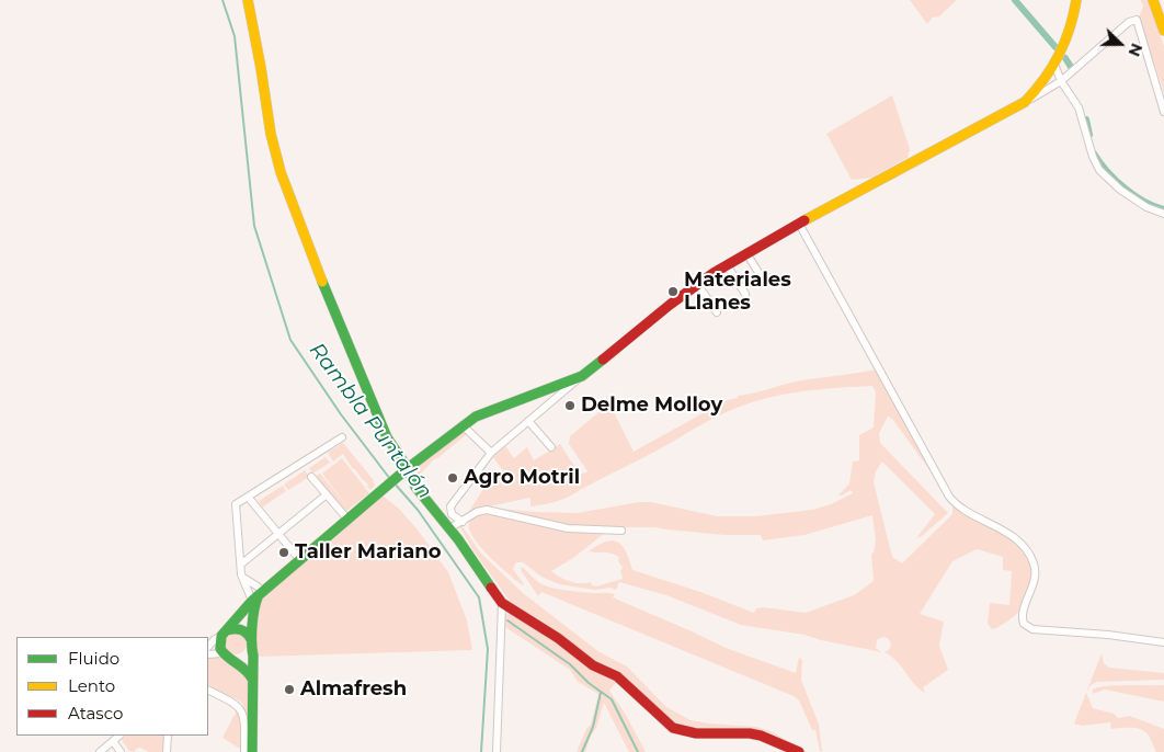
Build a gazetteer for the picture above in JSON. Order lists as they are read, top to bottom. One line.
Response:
{"water":["Rambla Puntalón"],"places":["Materiales Llanes","Delme Molloy","Agro Motril","Taller Mariano","Almafresh"],"legend":["Fluido","Lento","Atasco"],"north":"right"}
